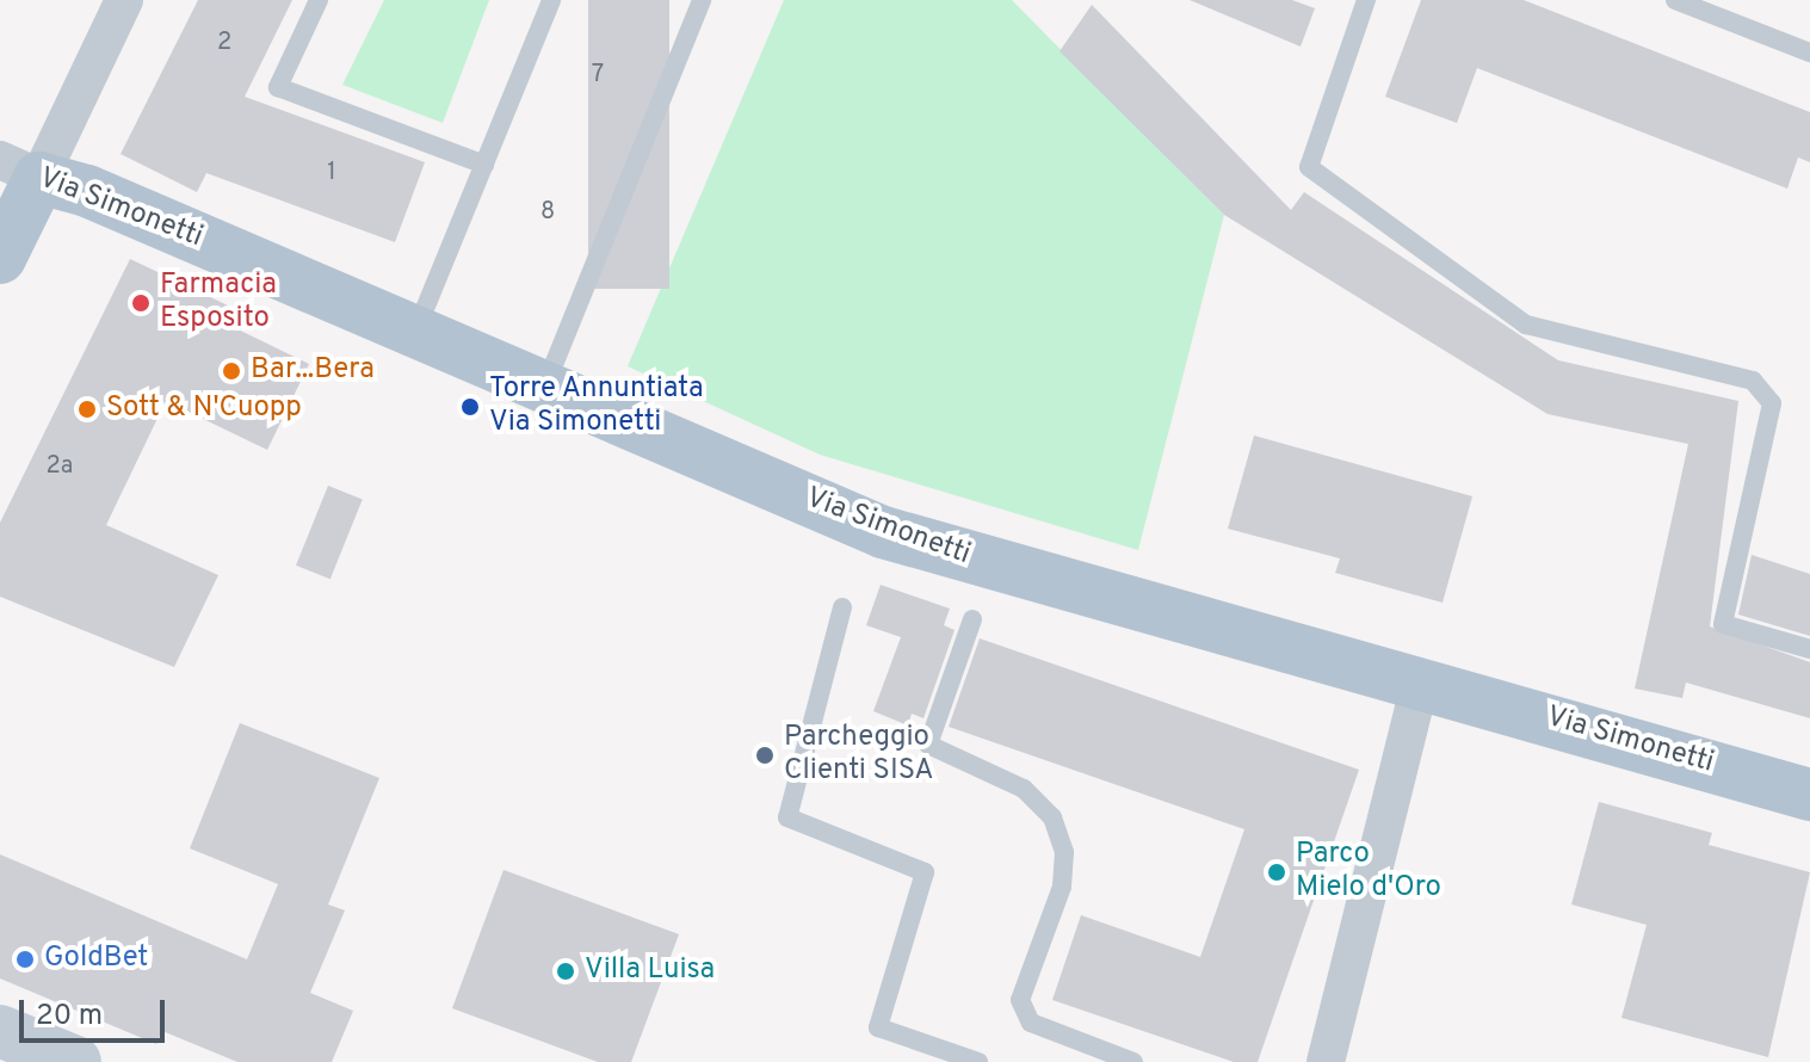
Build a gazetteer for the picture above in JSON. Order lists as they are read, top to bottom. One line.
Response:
{"streets":{"main road":["Via Simonetti"]},"places":["Farmacia Esposito","Bar...Bera","Torre Annuntiata Via Simonetti","Sott & N'Cuopp","Parcheggio Clienti SISA","Parco Mielo d'Oro","GoldBet","Villa Luisa"],"house_numbers":["2","7","1","8","2a"],"scale_bar":"20 m"}
